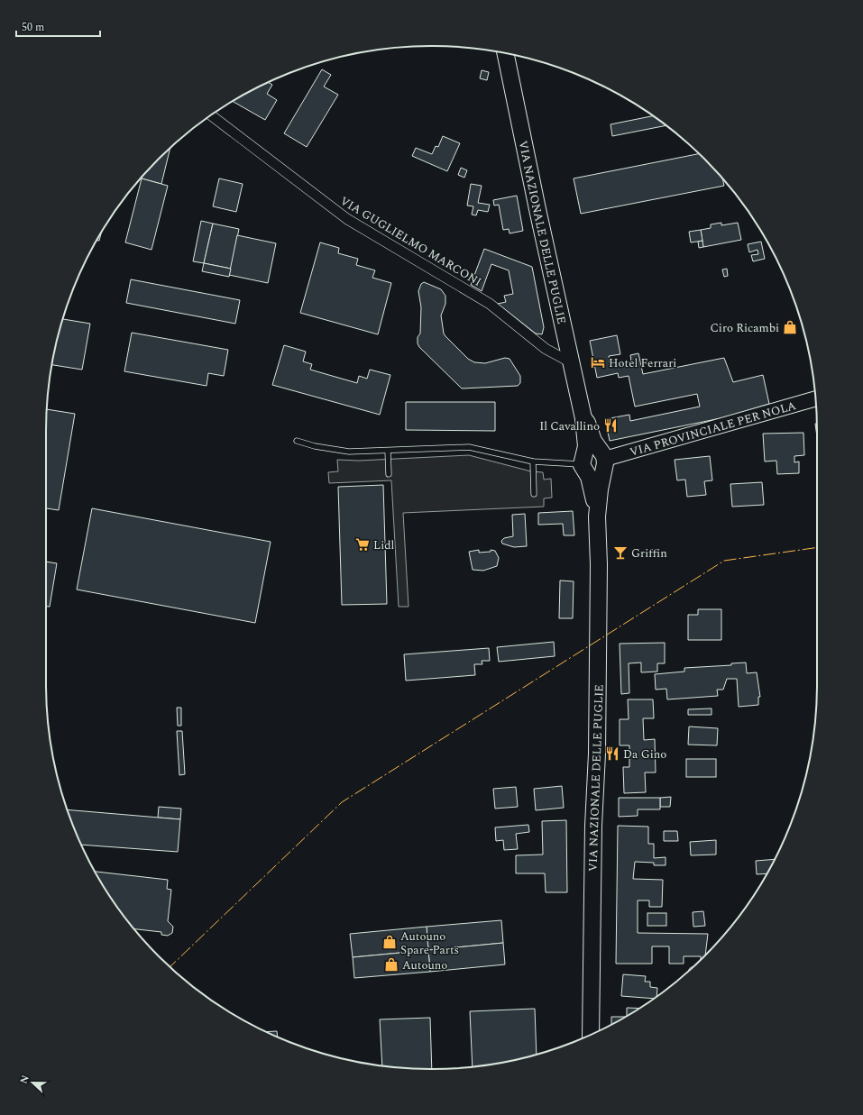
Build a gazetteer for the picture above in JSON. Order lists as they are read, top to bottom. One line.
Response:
{"streets":{"main road":["VIA NAZIONALE DELLE PUGLIE"],"street":["VIA GUGLIELMO MARCONI","VIA PROVINCIALE PER NOLA"]},"crossings":[["VIA NAZIONALE DELLE PUGLIE","VIA GUGLIELMO MARCONI"],["VIA NAZIONALE DELLE PUGLIE","VIA PROVINCIALE PER NOLA"]],"places":{"shop":["Ciro Ricambi","Autouno Spare Parts","Autouno"],"hotel":["Hotel Ferrari"],"restaurant":["Il Cavallino","Da Gino"],"supermarket":["Lidl"],"bar":["Griffin"]},"scale_bar":"50 m","north":"left"}
